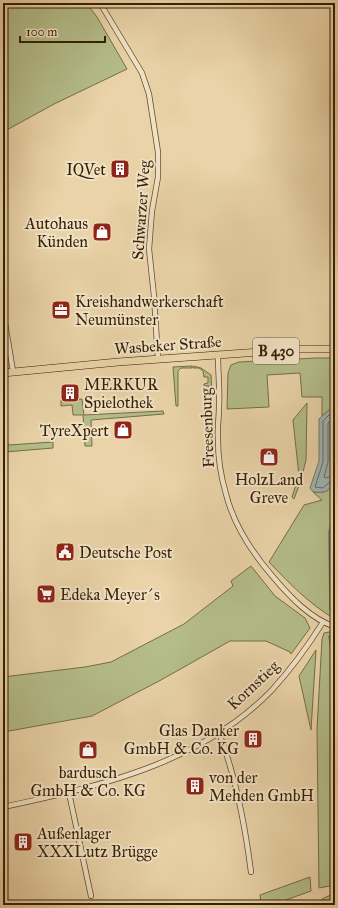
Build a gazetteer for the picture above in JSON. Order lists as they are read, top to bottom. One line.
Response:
{"streets":{"main road":["Wasbeker Straße","B 430"],"street":["Schwarzer Weg","Freesenburg","Kornstieg"]},"crossings":[["Schwarzer Weg","Wasbeker Straße"],["Wasbeker Straße","Freesenburg"],["Freesenburg","Kornstieg"]],"places":{"building":["IQVet","MERKUR Spielothek","Glas Danker GmbH & Co. KG","von der Mehden GmbH","Außenlager XXXLutz Brügge"],"shop":["Autohaus Künden","TyreXpert","HolzLand Greve","bardusch GmbH & Co. KG"],"office":["Kreishandwerkerschaft Neumünster"],"public building":["Deutsche Post"],"supermarket":["Edeka Meyer´s"]},"scale_bar":"100 m"}
